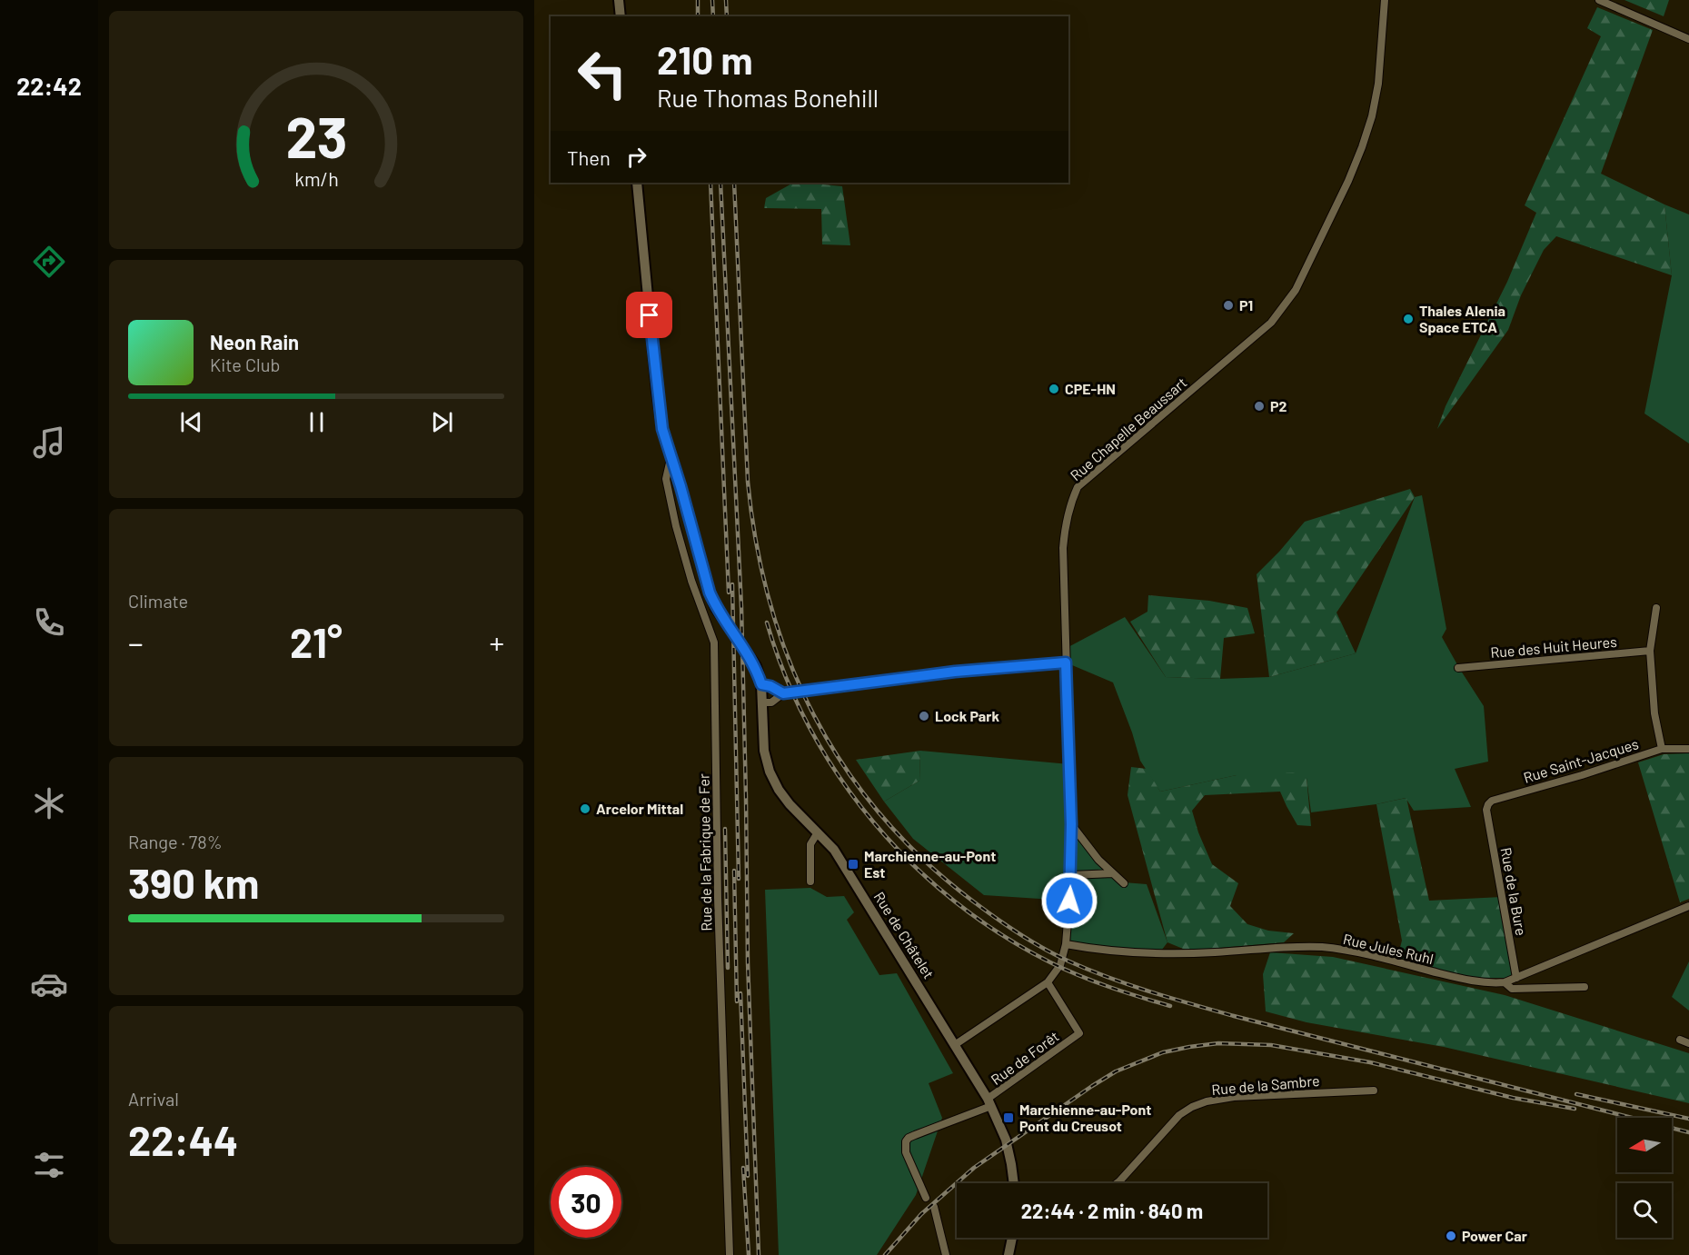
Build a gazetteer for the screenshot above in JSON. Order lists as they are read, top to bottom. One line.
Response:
{"streets":{"main road":["Rue de Châtelet"],"street":["Rue Chapelle Beaussart","Rue des Huit Heures","Rue Saint-Jacques","Rue de la Fabrique de Fer","Rue de la Bure","Rue Jules Ruhl","Rue de Forêt","Rue de la Sambre"]},"crossings":[["Rue Chapelle Beaussart","Rue de Châtelet"],["Rue Chapelle Beaussart","Rue Jules Ruhl"],["Rue Chapelle Beaussart","Rue de Forêt"],["Rue Saint-Jacques","Rue de la Bure"],["Rue de la Fabrique de Fer","Rue de Châtelet"],["Rue de la Bure","Rue Jules Ruhl"],["Rue de Châtelet","Rue de Forêt"]],"places":{"other":["P1","Thales Alenia Space ETCA","CPE-HN","P2","Lock Park","Arcelor Mittal","Power Car"],"transit":["Marchienne-au-Pont Est","Marchienne-au-Pont Pont du Creusot"]},"north":"left","page":{"tabs":"22:42","turn":["210 m","Rue Thomas Bonehill"],"then":"Then","song":["Neon Rain","Kite Club"],"tile":["Climate",["Range · 78%","390 km"],["Arrival","22:44"]],"heat":["−","21°","+"],"limit":"30","trip":"22:44 · 2 min · 840 m","gauge":["23","km/h"]}}
